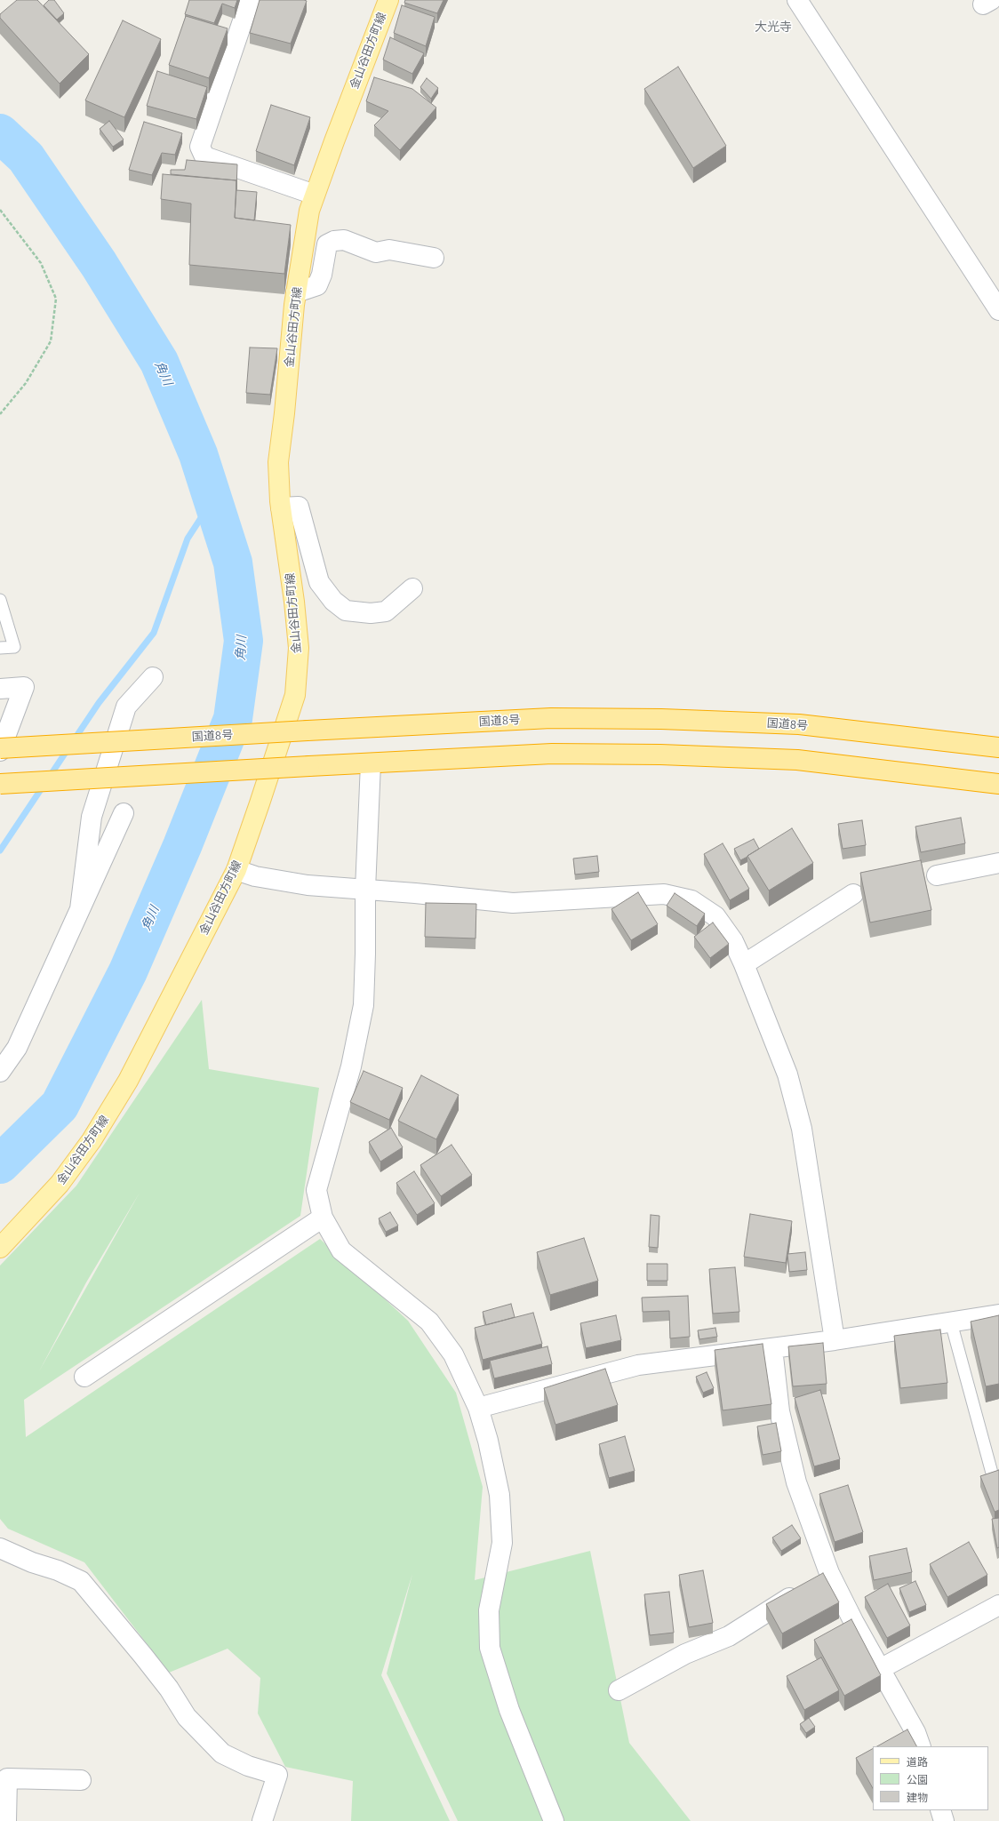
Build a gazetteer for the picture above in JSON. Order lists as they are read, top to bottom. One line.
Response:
{"streets":{"highway":["国道8号"],"main road":["金山谷田方町線"]},"districts":["大光寺"],"water":["角川"],"legend":["道路","公園","建物"]}
